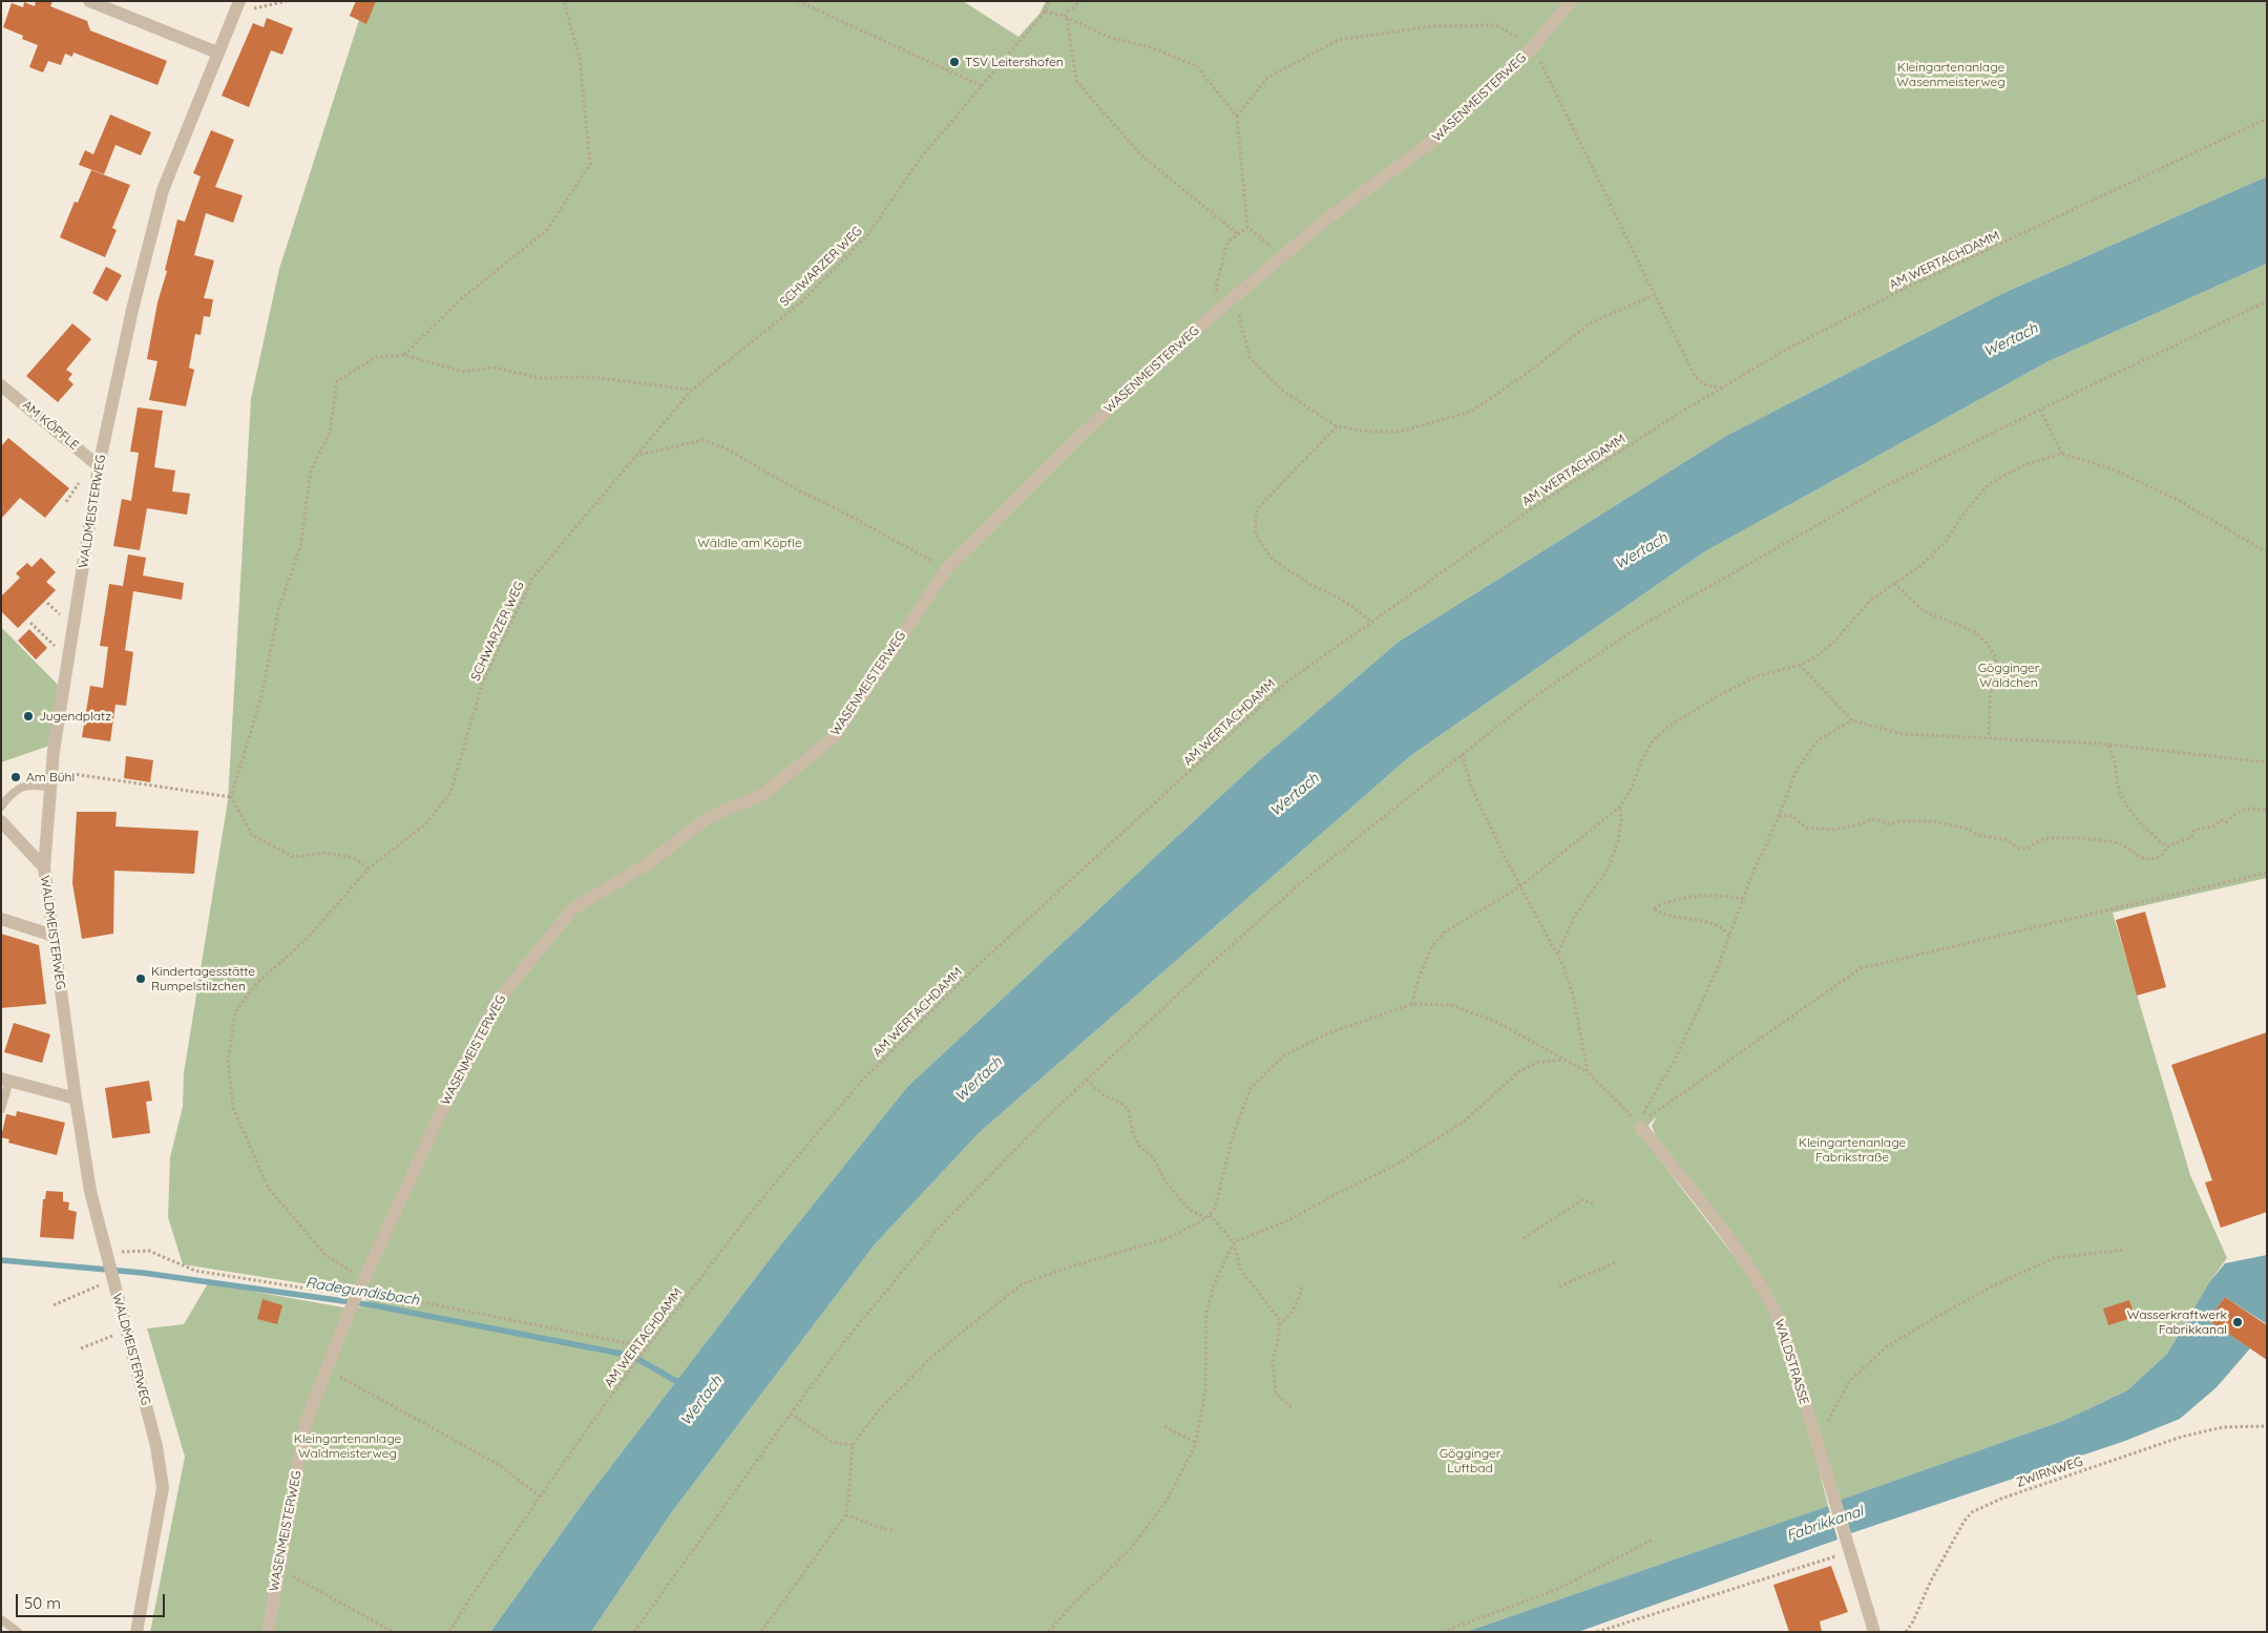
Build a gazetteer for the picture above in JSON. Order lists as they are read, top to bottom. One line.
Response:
{"streets":{"street":["WASENMEISTERWEG","AM KÖPFLE","WALDMEISTERWEG","WALDSTRASSE"],"path":["AM WERTACHDAMM","SCHWARZER WEG","ZWIRNWEG"]},"crossings":[["WASENMEISTERWEG","SCHWARZER WEG"],["AM KÖPFLE","WALDMEISTERWEG"]],"water":["Wertach","Radegundisbach","Fabrikkanal"],"parks":["Kleingartenanlage Wasenmeisterweg","Wäldle am Köpfle","Gögginger Wäldchen","Kleingartenanlage Fabrikstraße","Kleingartenanlage Waldmeisterweg","Gögginger Luftbad"],"places":["TSV Leitershofen","Jugendplatz","Am Bühl","Kindertagesstätte Rumpelstilzchen","Wasserkraftwerk Fabrikkanal"],"scale_bar":"50 m"}
